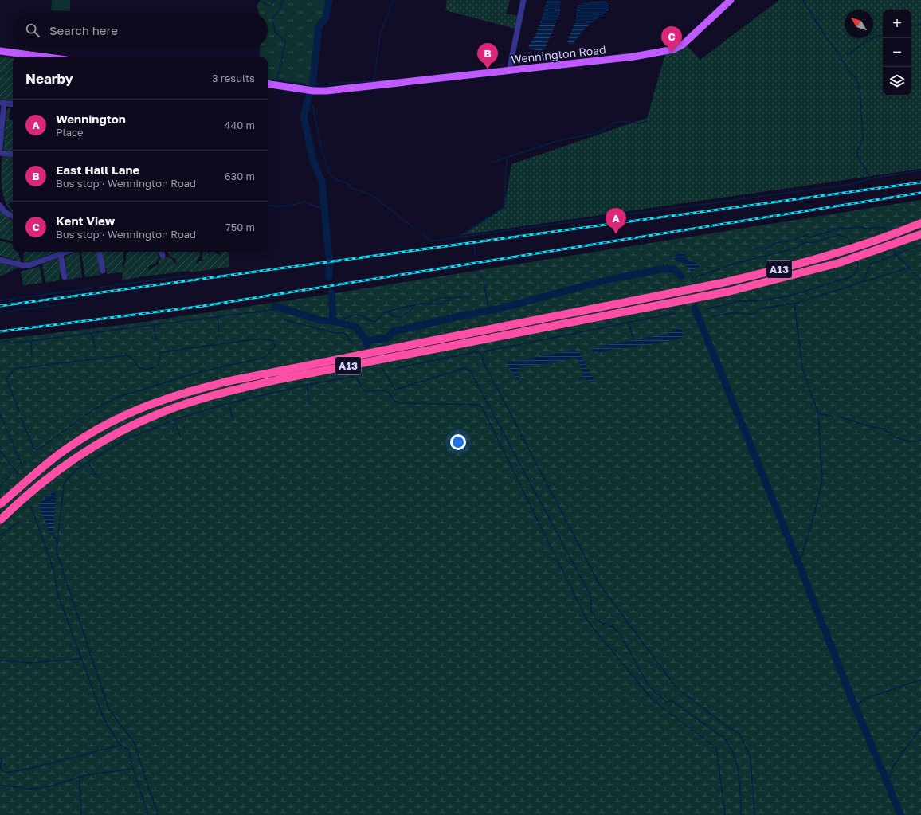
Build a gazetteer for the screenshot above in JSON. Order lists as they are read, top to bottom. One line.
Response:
{"streets":{"highway":["A13"],"main road":["Wennington Road"]},"north":"top left","page":{"map_buttons":["+","−"],"search":"Search here","pins":["C","B","A"],"heading":["Nearby","3 results"],"list":[{"mark":"A","name":"Wennington","note":"Place","value":"440 m"},{"mark":"B","name":"East Hall Lane","note":"Bus stop · Wennington Road","value":"630 m"},{"mark":"C","name":"Kent View","note":"Bus stop · Wennington Road","value":"750 m"}]}}
